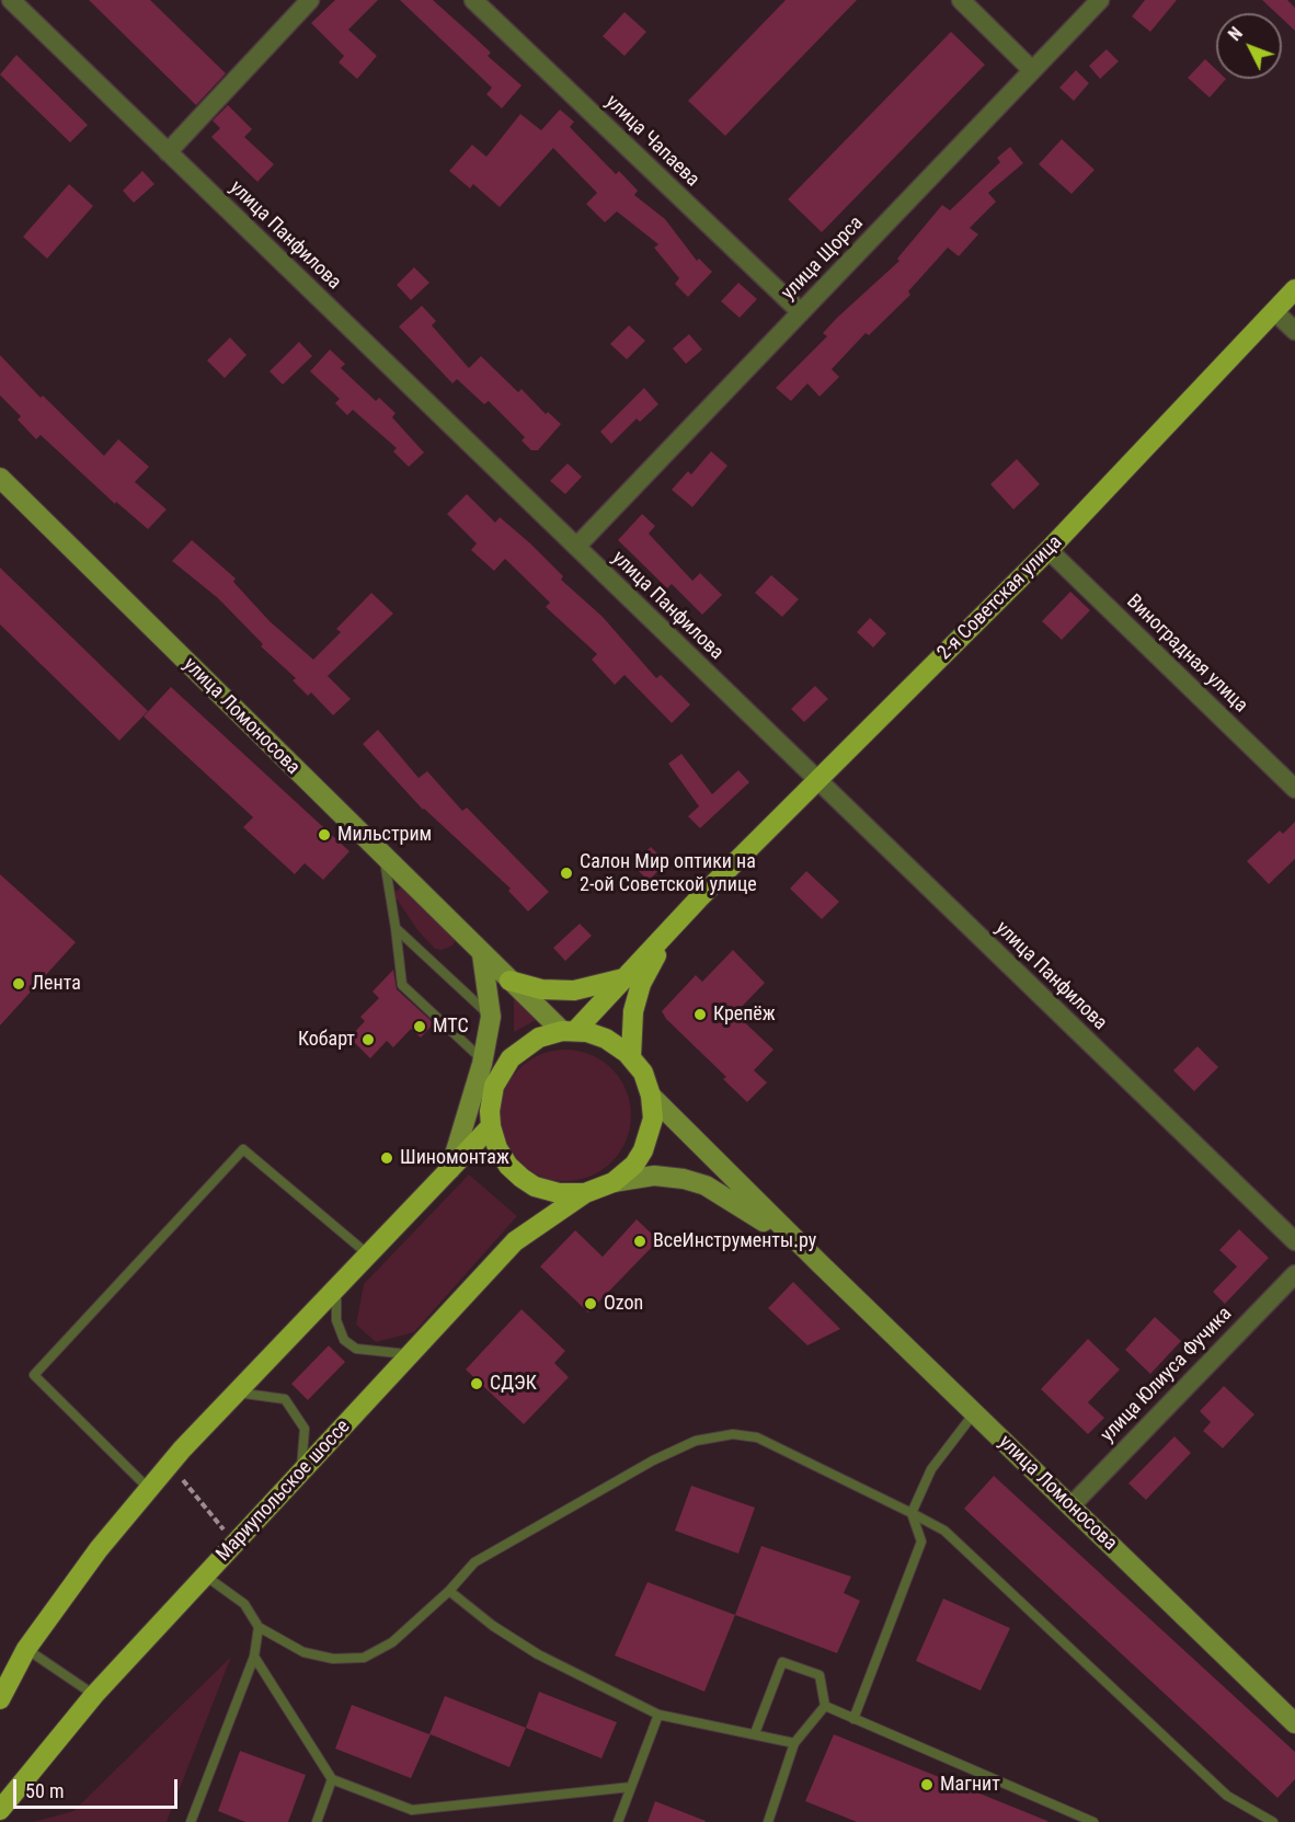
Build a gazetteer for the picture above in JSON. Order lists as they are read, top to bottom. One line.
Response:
{"streets":{"main road":["2-я Советская улица","Мариупольское шоссе"],"street":["улица Чапаева","улица Панфилова","улица Щорса","Виноградная улица","улица Ломоносова","улица Юлиуса Фучика"]},"crossings":[["улица Чапаева","улица Щорса"],["улица Панфилова","улица Щорса"],["улица Панфилова","2-я Советская улица"],["2-я Советская улица","Виноградная улица"],["2-я Советская улица","улица Ломоносова"],["2-я Советская улица","Мариупольское шоссе"],["улица Ломоносова","улица Юлиуса Фучика"],["улица Ломоносова","Мариупольское шоссе"]],"places":["Мильстрим","Салон Мир оптики на 2-ой Советской улице","Лента","Крепёж","МТС","Кобарт","Шиномонтаж","ВсеИнструменты.ру","Ozon","СДЭК","Магнит"],"scale_bar":"50 m","north":"top left"}
